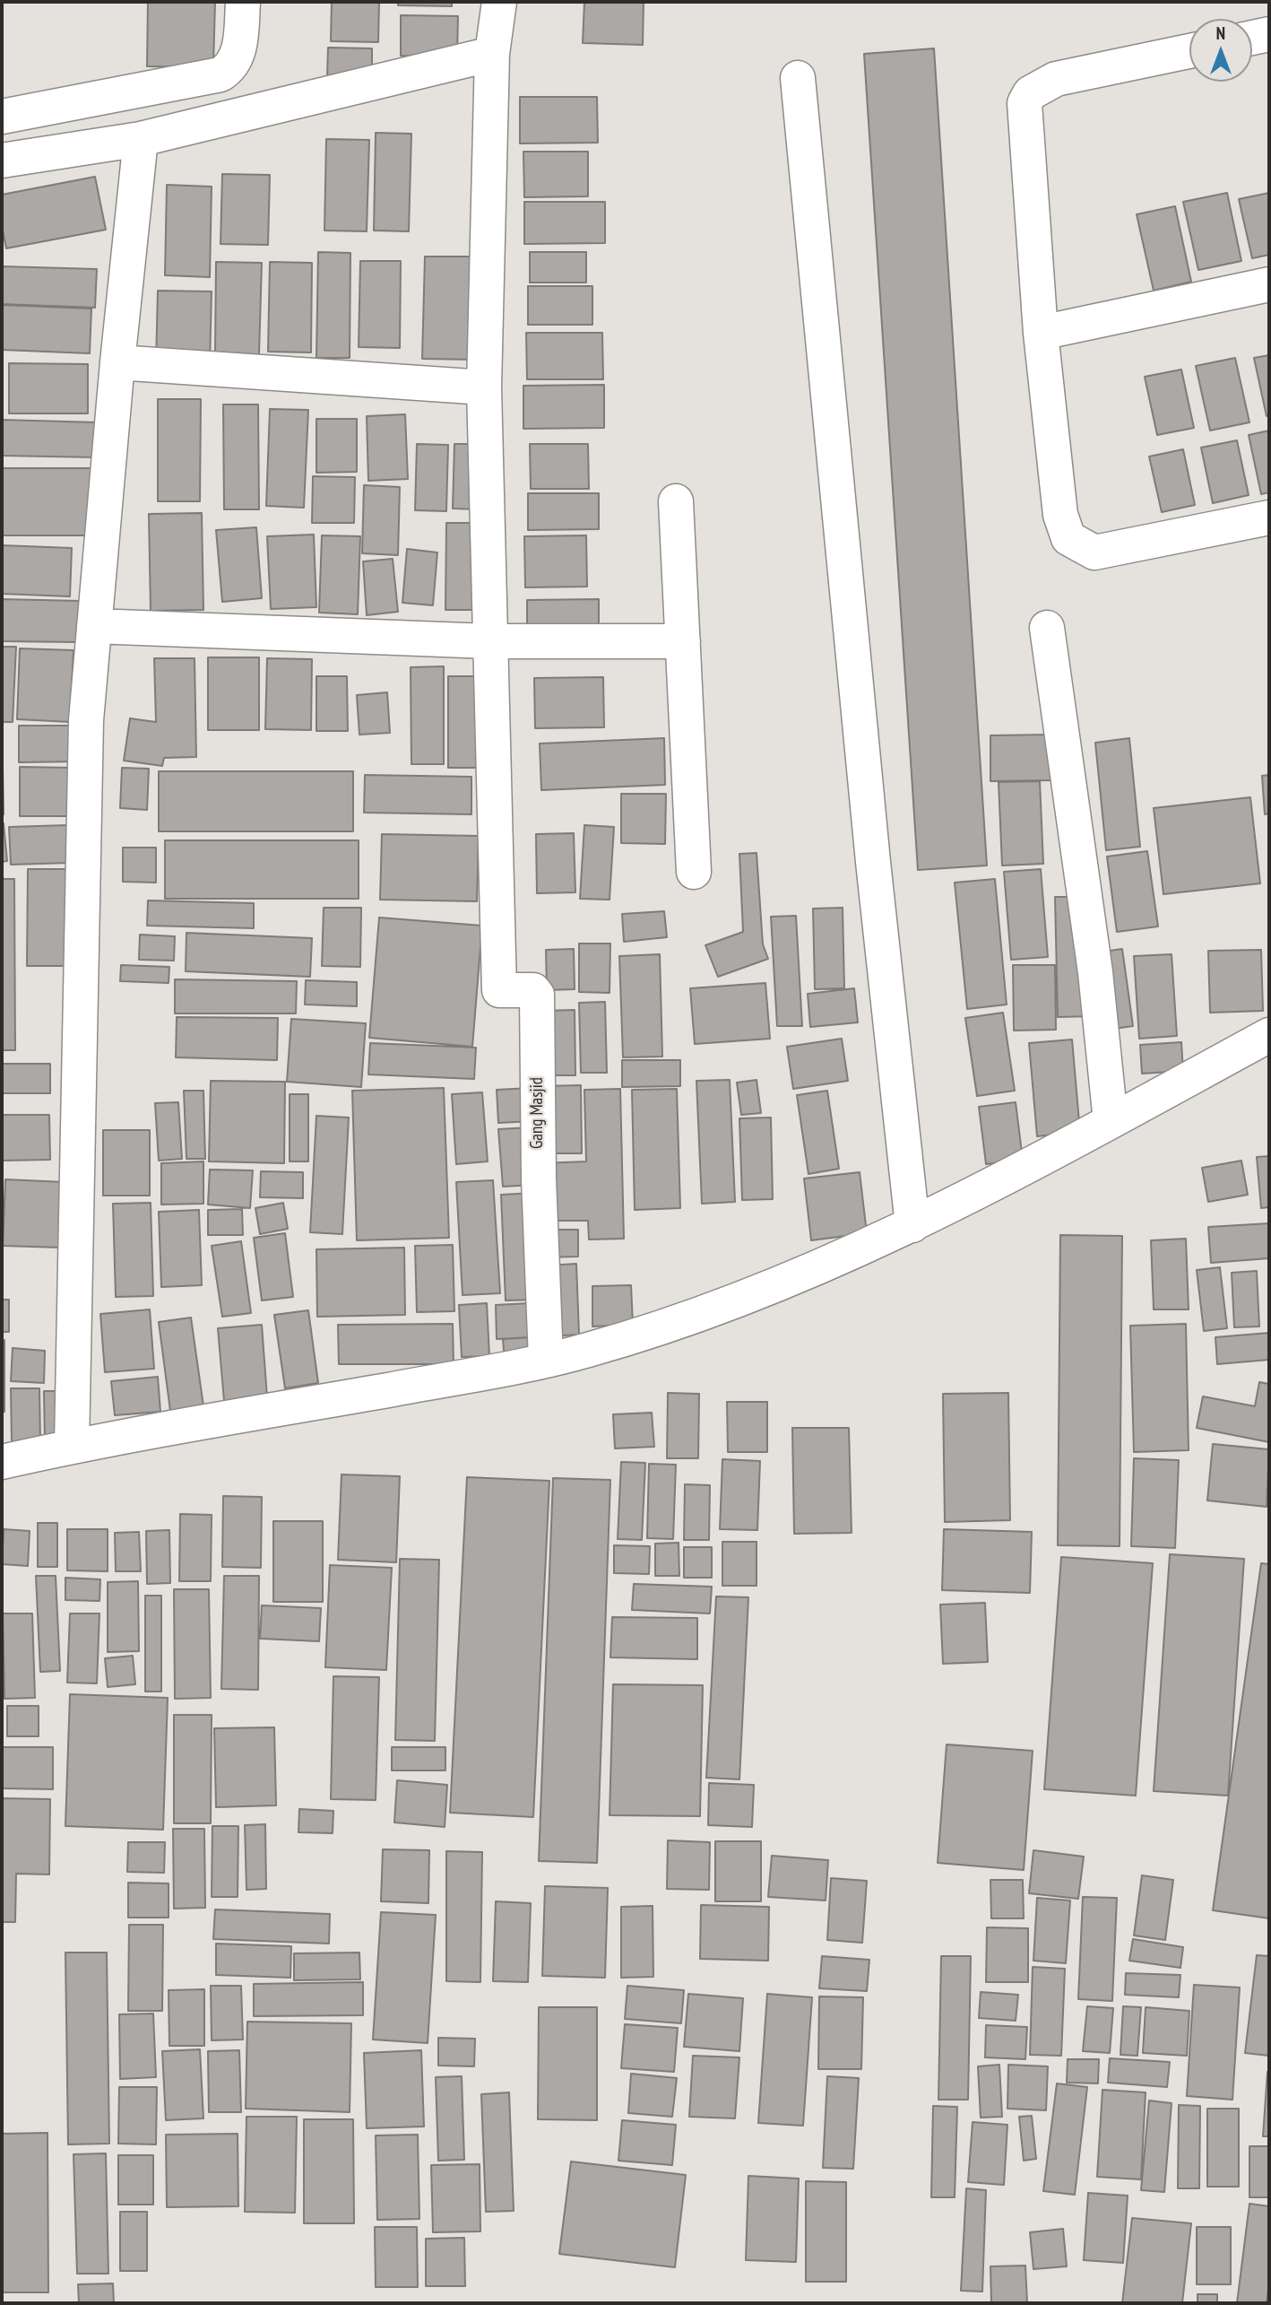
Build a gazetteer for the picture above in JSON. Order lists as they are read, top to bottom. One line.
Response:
{"streets":{"street":["Gang Masjid"]},"north":"top"}
